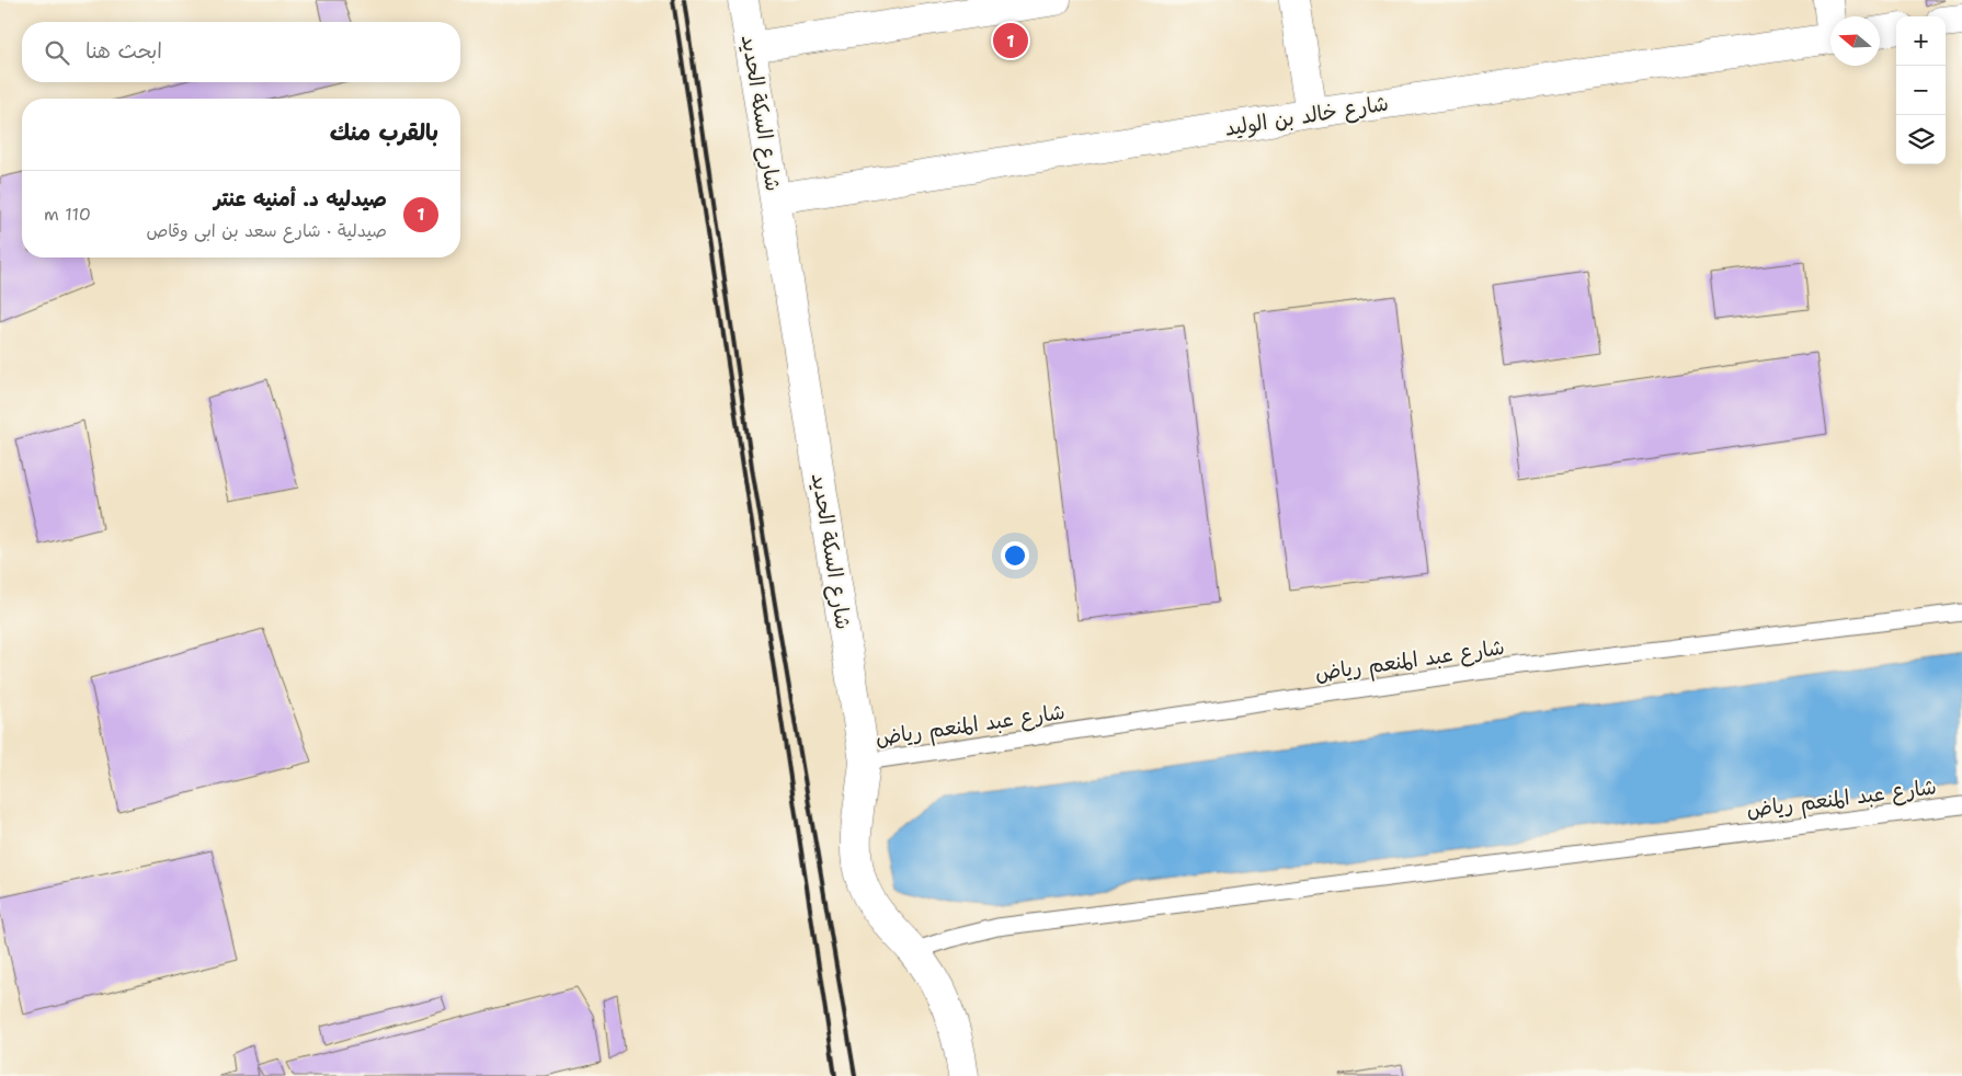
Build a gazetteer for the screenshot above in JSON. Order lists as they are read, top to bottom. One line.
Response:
{"streets":{"street":["شارع السكة الحديد","شارع خالد بن الوليد"],"lane":["شارع عبد المنعم رياض"]},"crossings":[["شارع السكة الحديد","شارع خالد بن الوليد"],["شارع السكة الحديد","شارع عبد المنعم رياض"]],"north":"left","page":{"map_buttons":["+","−"],"pins":"1","search":"ابحث هنا","heading":"بالقرب منك","list":[{"mark":"1","name":"صيدليه د. أمنيه عنتر","note":"صيدلية · شارع سعد بن ابى وقاص","value":"110 m"}]}}
